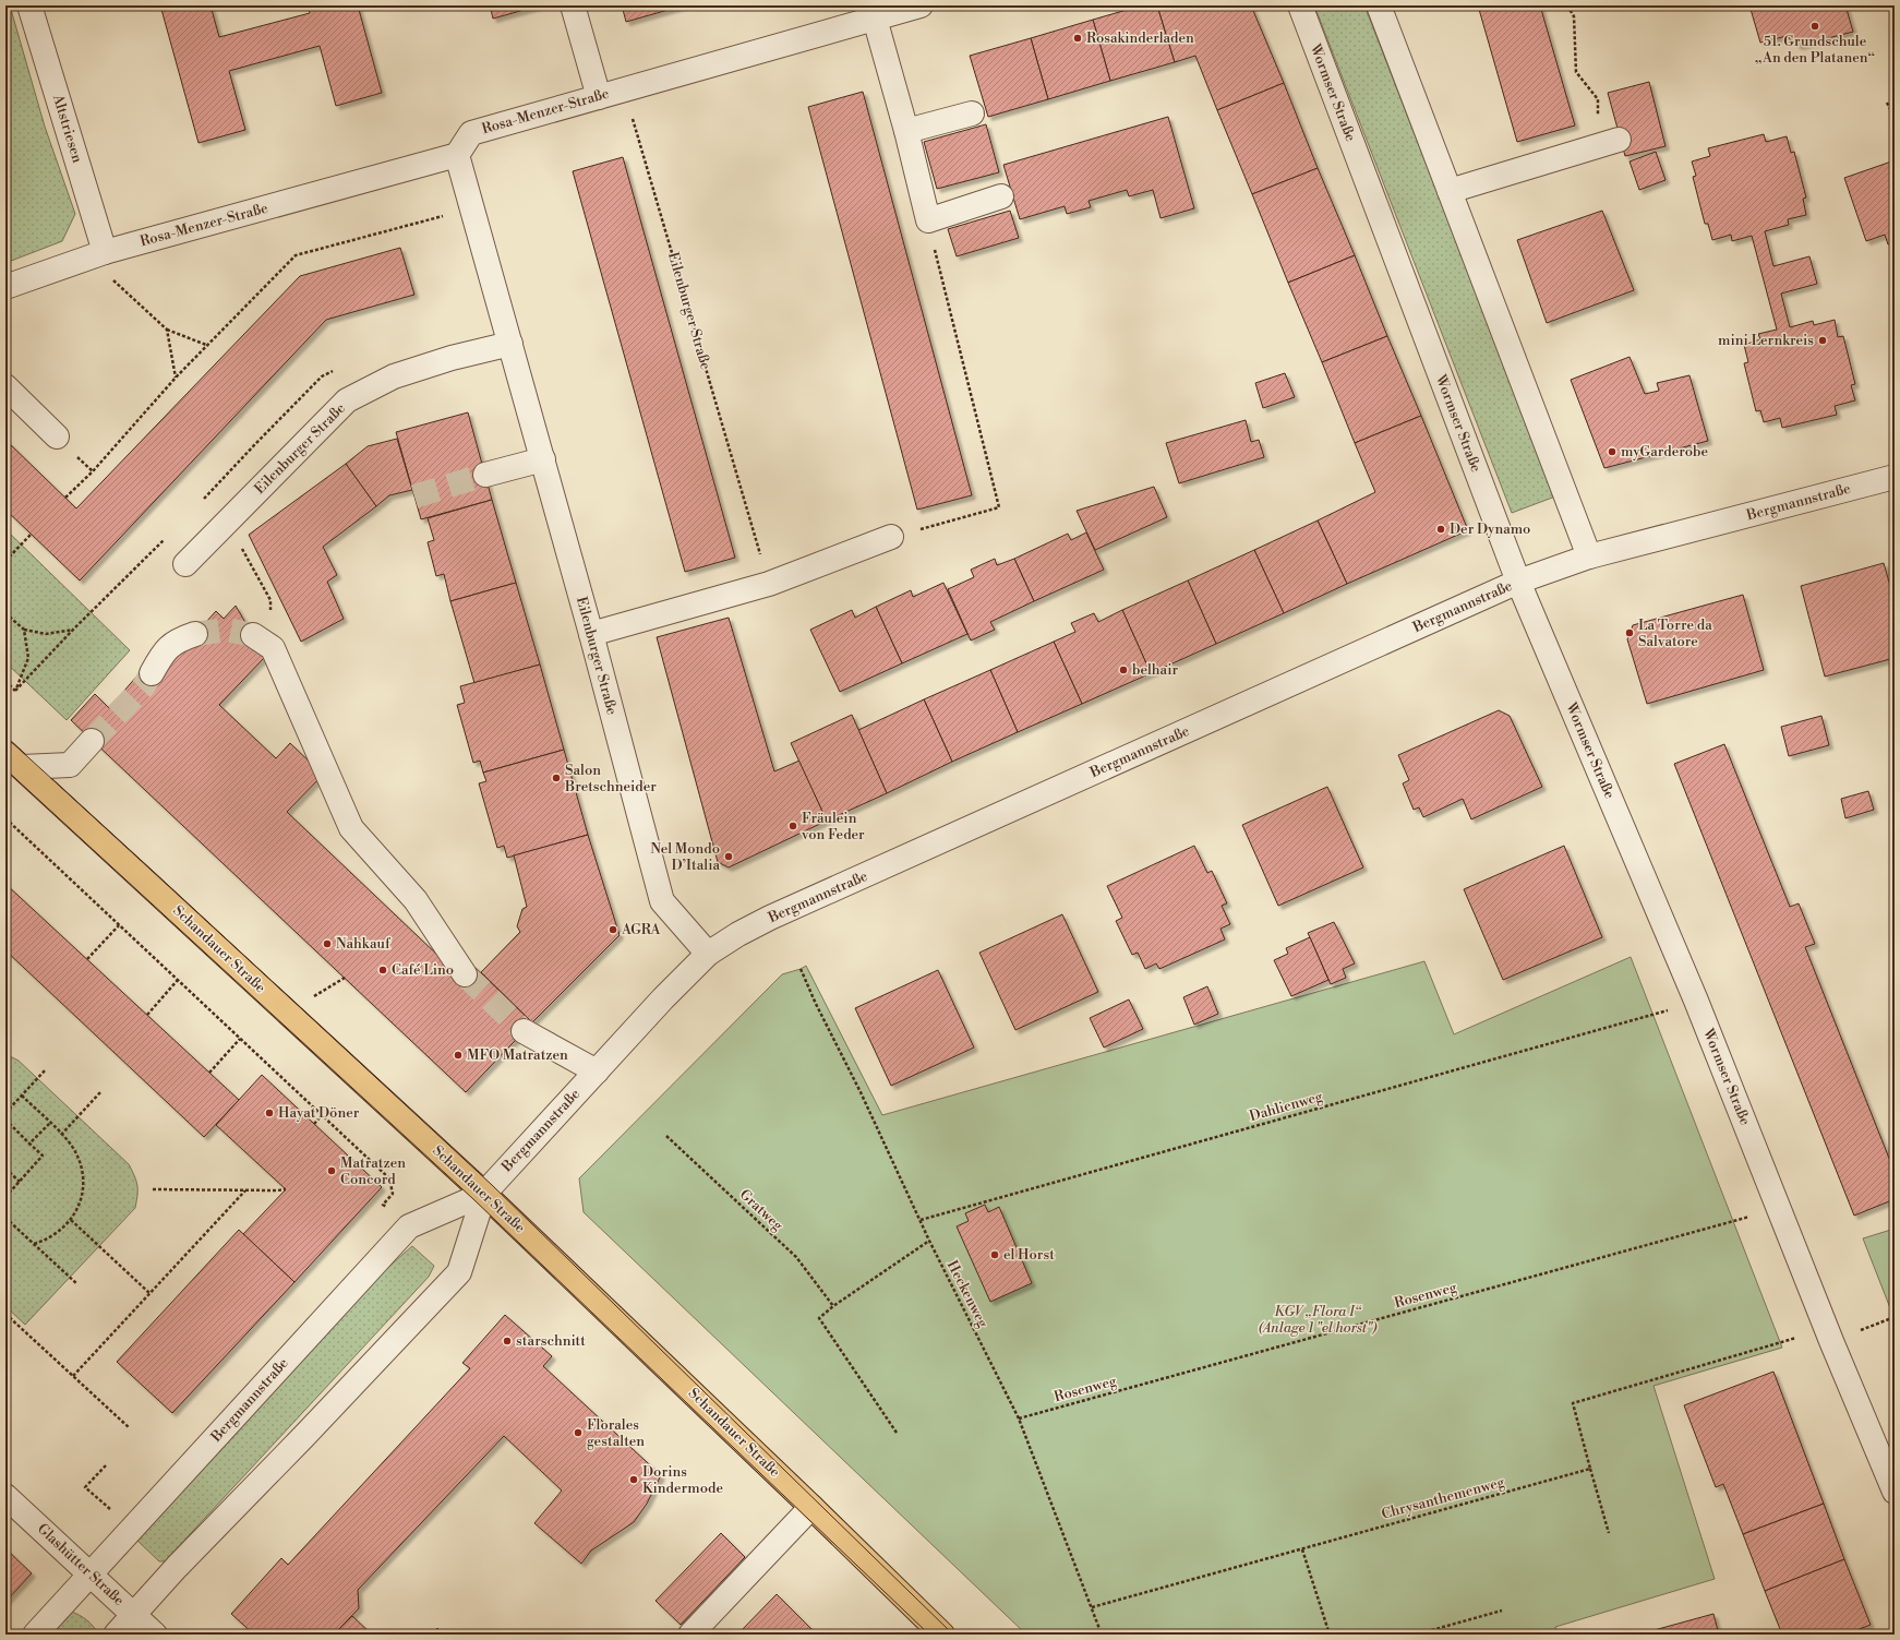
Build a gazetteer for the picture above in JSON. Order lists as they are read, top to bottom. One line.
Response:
{"streets":{"main road":["Schandauer Straße"],"street":["Wormser Straße","Rosa-Menzer-Straße","Altstriesen","Eilenburger Straße","Bergmannstraße","Glashütter Straße"],"path":["Dahlienweg","Gratweg","Heckenweg","Rosenweg","Chrysanthemenweg"]},"crossings":[["Wormser Straße","Bergmannstraße"],["Rosa-Menzer-Straße","Altstriesen"],["Rosa-Menzer-Straße","Eilenburger Straße"],["Eilenburger Straße","Bergmannstraße"],["Bergmannstraße","Schandauer Straße"],["Bergmannstraße","Glashütter Straße"],["Dahlienweg","Heckenweg"],["Heckenweg","Rosenweg"],["Heckenweg","Chrysanthemenweg"]],"parks":["KGV „Flora I“ (Anlage 1 \"el horst\")"],"places":["51. Grundschule „An den Platanen“","Rosakinderladen","mini Lernkreis","myGarderobe","Der Dynamo","La Torre da Salvatore","belhair","Salon Bretschneider","Fräulein von Feder","Nel Mondo D’Italia","AGRA","Nahkauf","Café Lino","MFO Matratzen","Hayat Döner","Matratzen Concord","el Horst","starschnitt","Florales gestalten","Dorins Kindermode"]}
